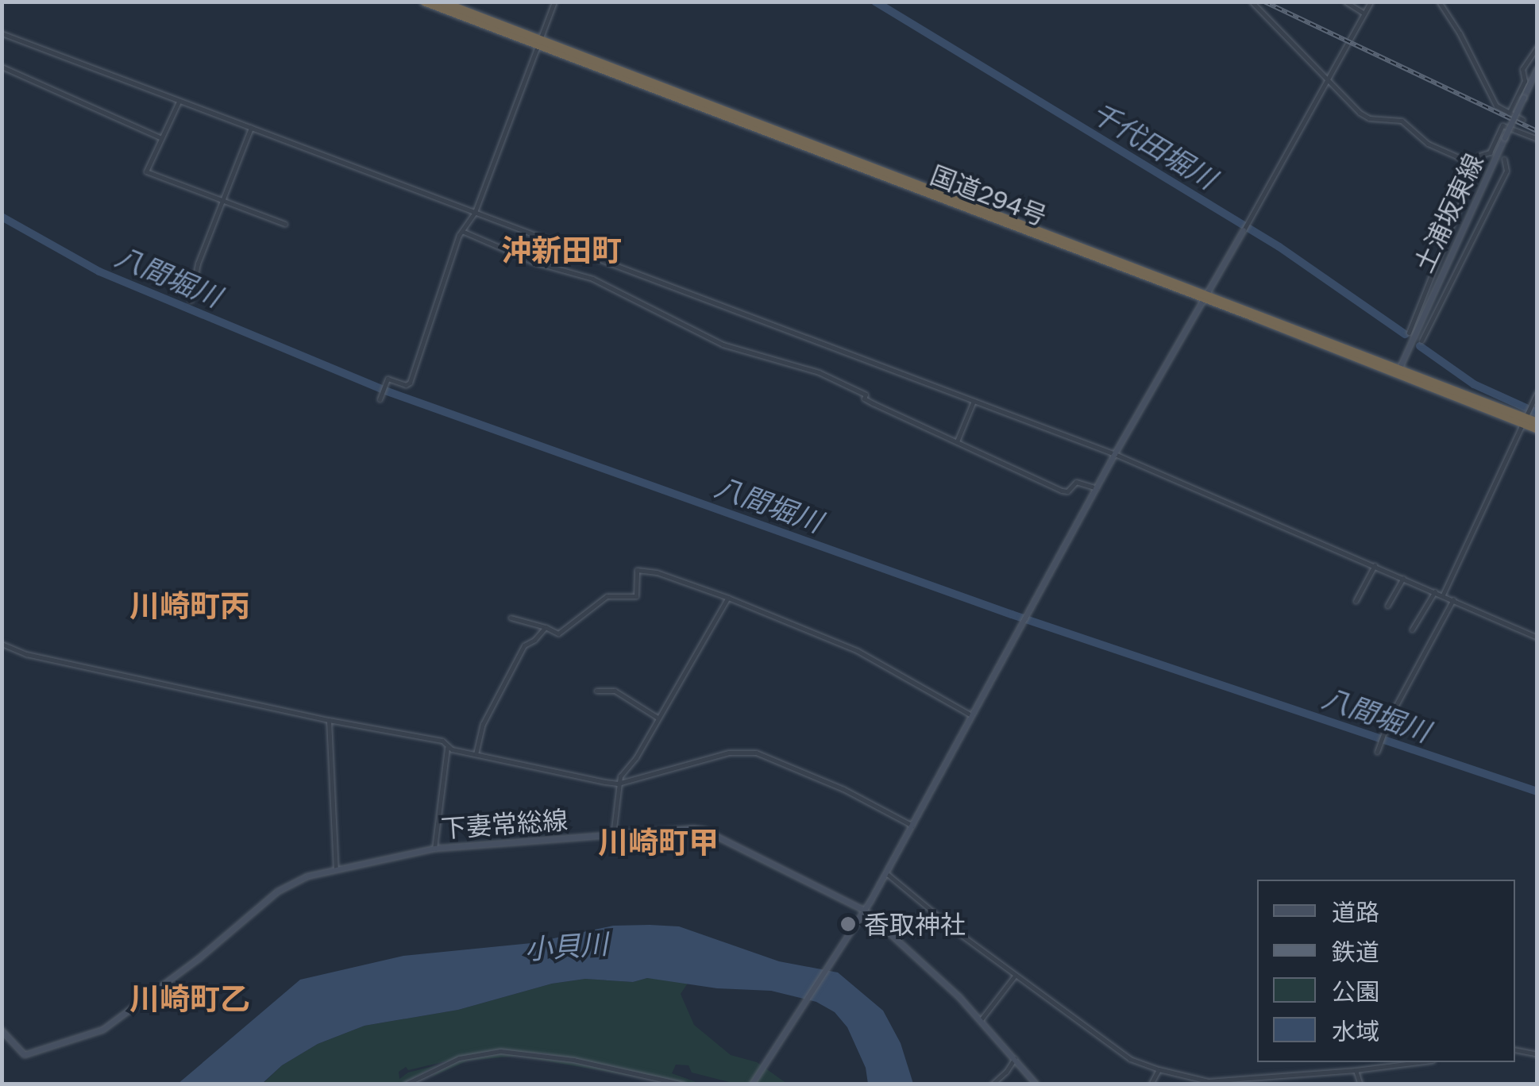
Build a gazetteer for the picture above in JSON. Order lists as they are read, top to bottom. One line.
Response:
{"streets":{"highway":["国道294号"],"main road":["土浦坂東線","下妻常総線"]},"crossings":[["国道294号","土浦坂東線"]],"districts":["沖新田町","川崎町丙","川崎町甲","川崎町乙"],"water":["千代田堀川","八間堀川","小貝川"],"places":["香取神社"],"legend":["道路","鉄道","公園","水域"]}
